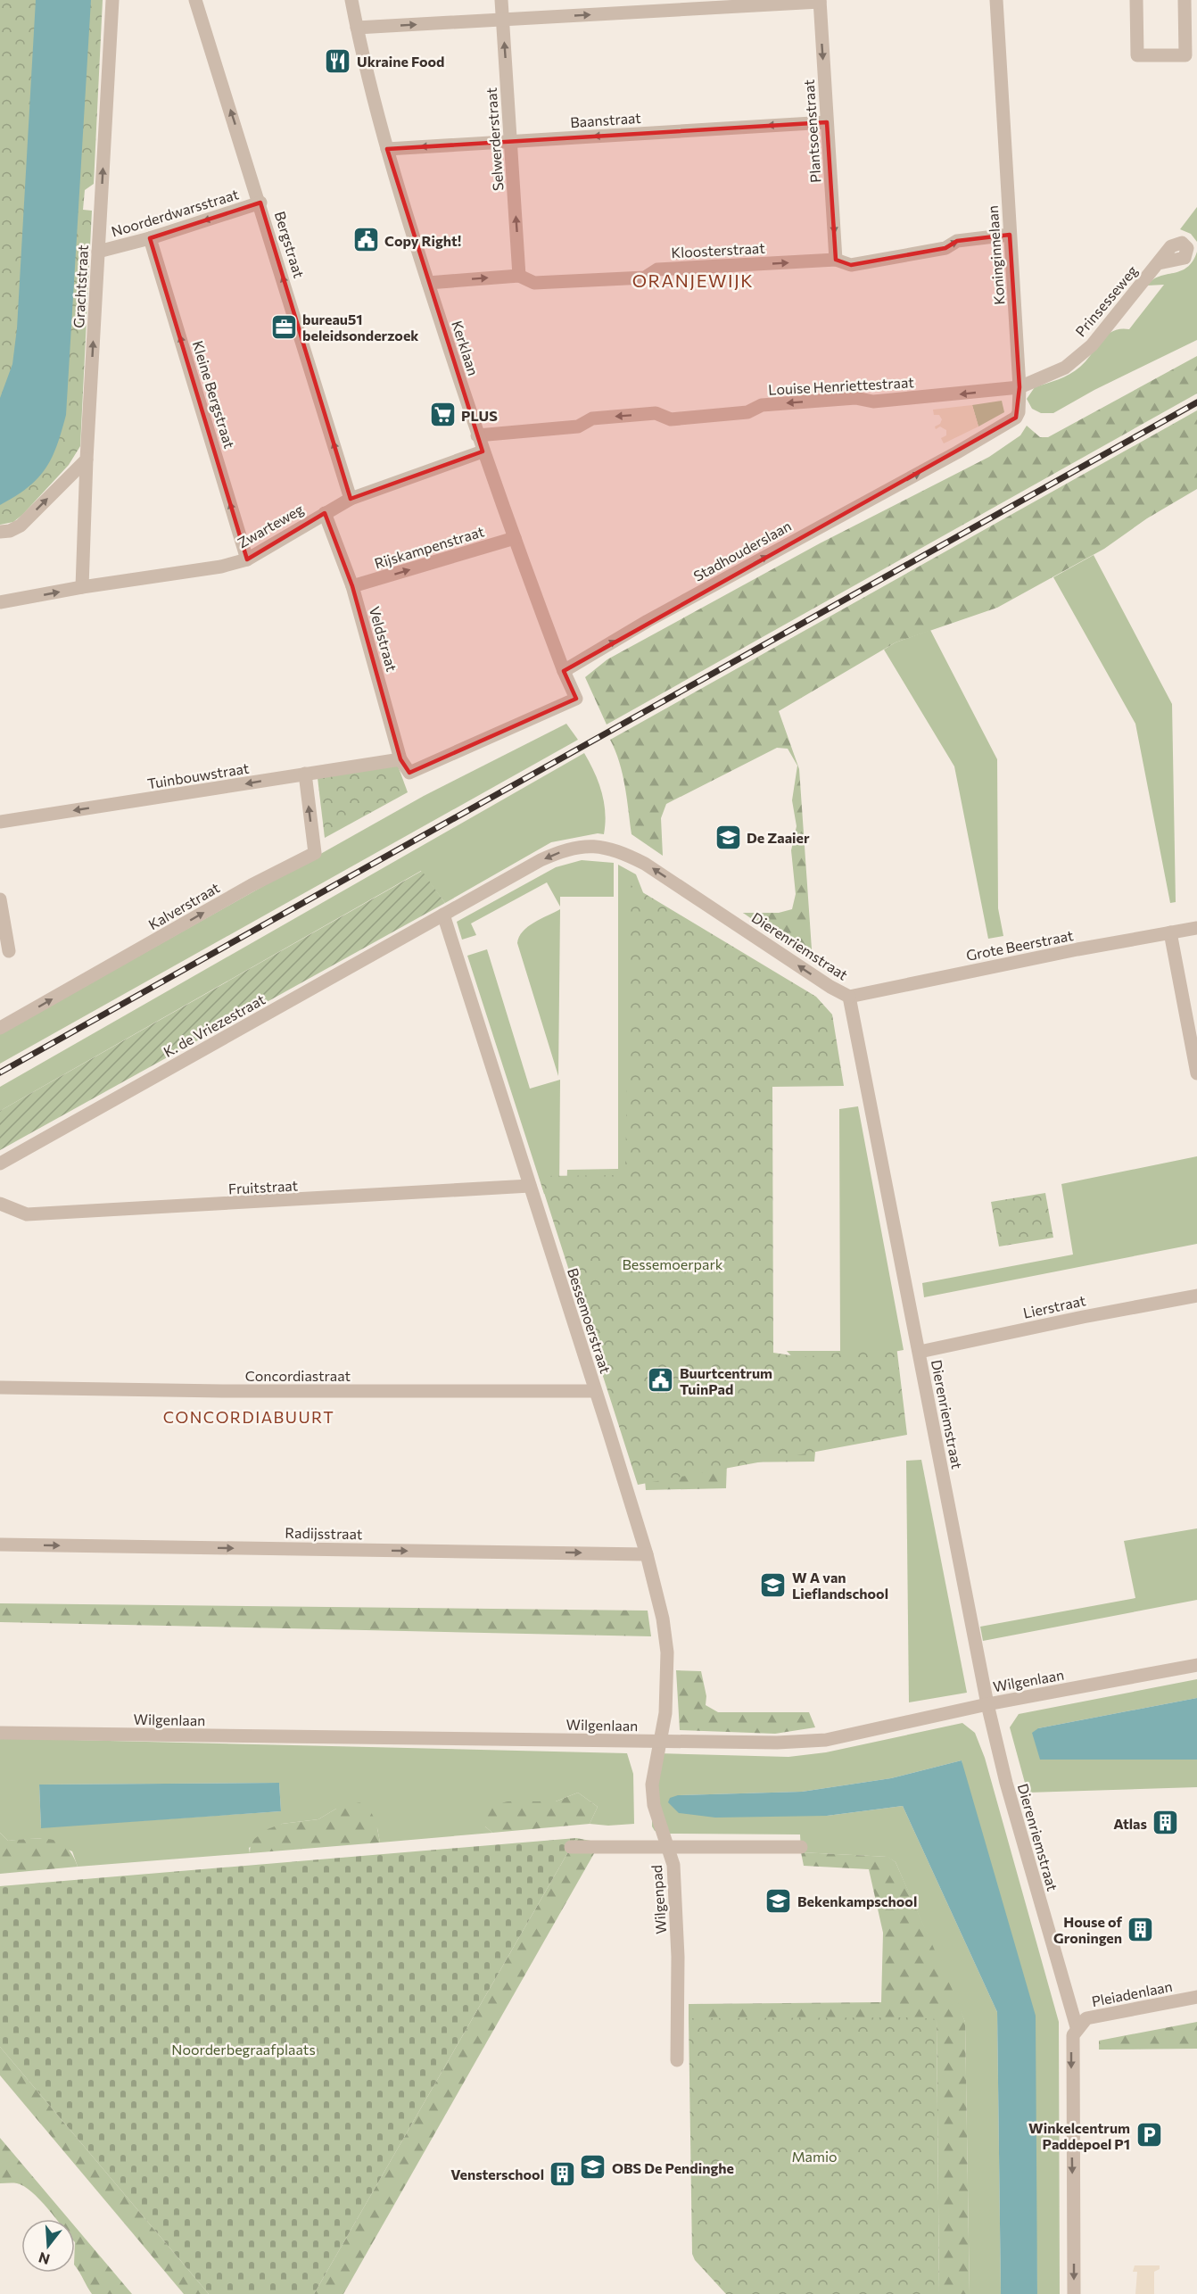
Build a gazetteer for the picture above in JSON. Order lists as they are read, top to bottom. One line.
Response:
{"streets":{"street":["Baanstraat","Plantsoenstraat","Selwerderstraat","Noorderdwarsstraat","Bergstraat","Kloosterstraat","Koninginnelaan","Grachtstraat","Prinsesseweg","Kerklaan","Louise Henriettestraat","Kleine Bergstraat","Zwarteweg","Rijskampenstraat","Stadhouderslaan","Veldstraat","Tuinbouwstraat","Kalverstraat","Grote Beerstraat","Dierenriemstraat","K. de Vriezestraat","Fruitstraat","Lierstraat","Bessemoerstraat","Concordiastraat","Radijsstraat","Wilgenlaan","Wilgenpad","Pleiadenlaan"]},"crossings":[["Baanstraat","Plantsoenstraat"],["Baanstraat","Selwerderstraat"],["Baanstraat","Kerklaan"],["Plantsoenstraat","Kloosterstraat"],["Selwerderstraat","Kloosterstraat"],["Noorderdwarsstraat","Bergstraat"],["Noorderdwarsstraat","Grachtstraat"],["Noorderdwarsstraat","Kleine Bergstraat"],["Bergstraat","Zwarteweg"],["Kloosterstraat","Koninginnelaan"],["Kloosterstraat","Kerklaan"],["Koninginnelaan","Prinsesseweg"],["Koninginnelaan","Louise Henriettestraat"],["Koninginnelaan","Stadhouderslaan"],["Grachtstraat","Zwarteweg"],["Prinsesseweg","Louise Henriettestraat"],["Kerklaan","Louise Henriettestraat"],["Kerklaan","Zwarteweg"],["Kerklaan","Rijskampenstraat"],["Kerklaan","Stadhouderslaan"],["Kerklaan","Veldstraat"],["Kleine Bergstraat","Zwarteweg"],["Zwarteweg","Veldstraat"],["Rijskampenstraat","Veldstraat"],["Veldstraat","Tuinbouwstraat"],["Tuinbouwstraat","Kalverstraat"],["Grote Beerstraat","Dierenriemstraat"],["Dierenriemstraat","K. de Vriezestraat"],["Dierenriemstraat","Lierstraat"],["Dierenriemstraat","Bessemoerstraat"],["Dierenriemstraat","Wilgenlaan"],["Dierenriemstraat","Pleiadenlaan"],["K. de Vriezestraat","Bessemoerstraat"],["Fruitstraat","Bessemoerstraat"],["Bessemoerstraat","Concordiastraat"],["Bessemoerstraat","Radijsstraat"],["Bessemoerstraat","Wilgenlaan"],["Bessemoerstraat","Wilgenpad"],["Wilgenlaan","Wilgenpad"]],"one_way":["Baanstraat","Plantsoenstraat","Selwerderstraat","Noorderdwarsstraat","Bergstraat","Kloosterstraat","Grachtstraat","Louise Henriettestraat","Kleine Bergstraat","Rijskampenstraat","Stadhouderslaan","Tuinbouwstraat","Kalverstraat","Radijsstraat"],"districts":["ORANJEWIJK","CONCORDIABUURT"],"parks":["Bessemoerpark","Noorderbegraafplaats","Mamio"],"places":{"restaurant":["Ukraine Food"],"public building":["Copy Right!","Buurtcentrum TuinPad"],"office":["bureau51 beleidsonderzoek"],"supermarket":["PLUS"],"school or university":["De Zaaier","W A van Lieflandschool","Bekenkampschool","OBS De Pendinghe"],"building":["Atlas","House of Groningen","Vensterschool"],"parking":["Winkelcentrum Paddepoel P1"]},"north":"bottom"}
